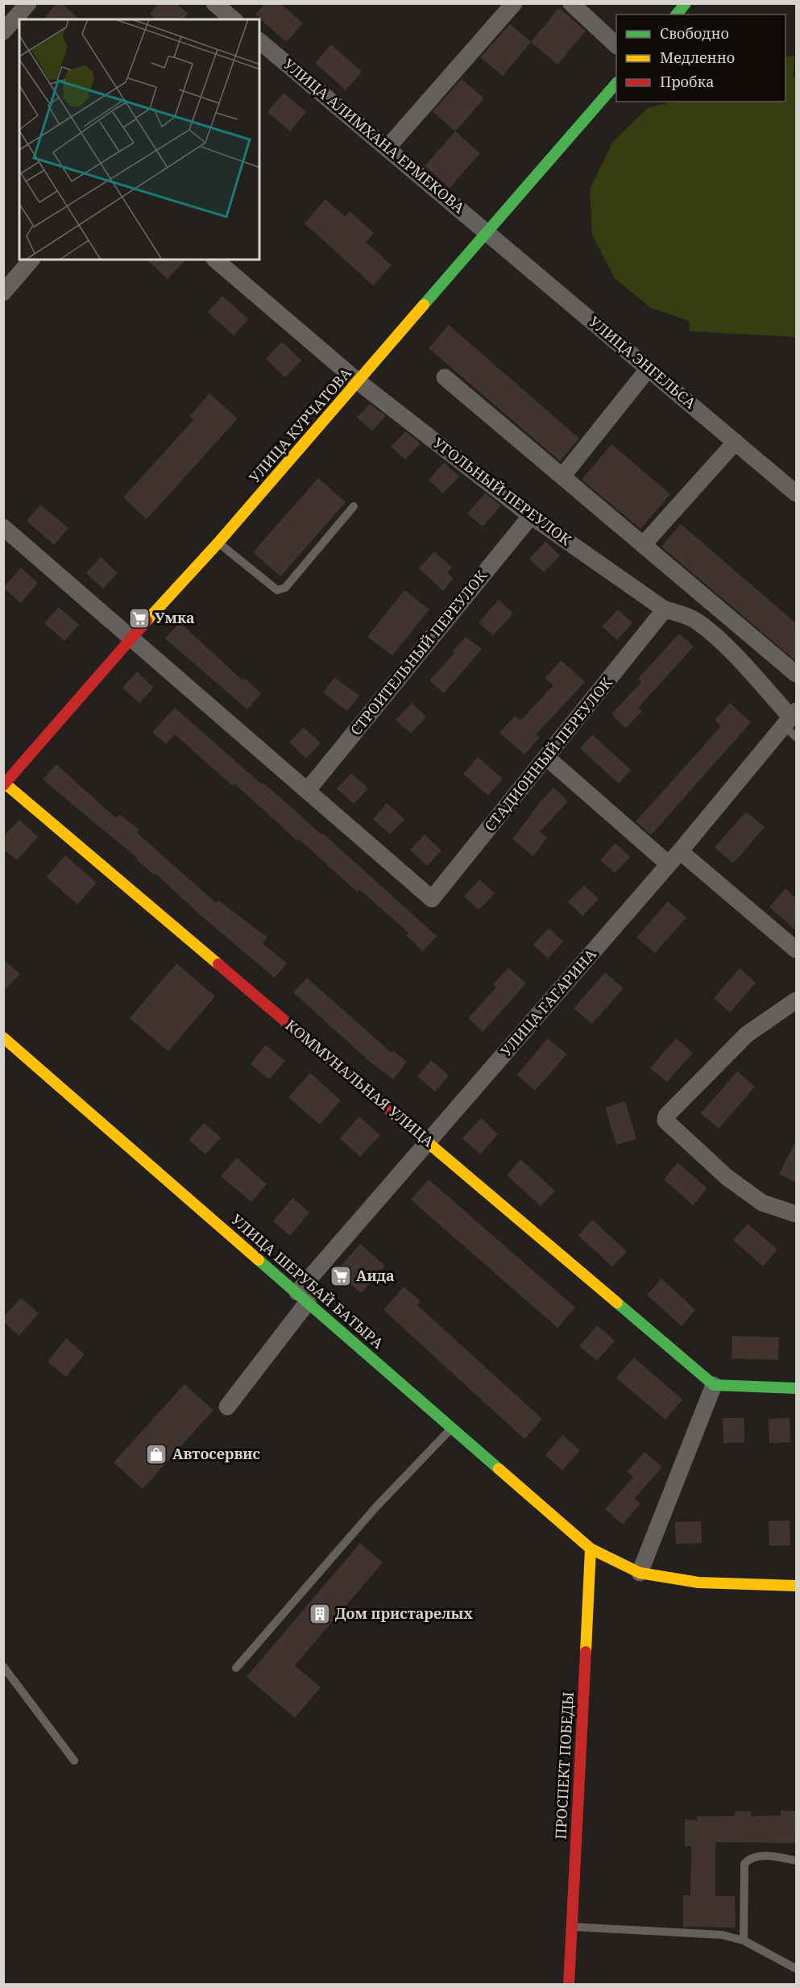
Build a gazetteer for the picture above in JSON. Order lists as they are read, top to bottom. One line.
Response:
{"streets":{"street":["УЛИЦА АЛИМХАНА ЕРМЕКОВА","УЛИЦА ЭНГЕЛЬСА","УЛИЦА КУРЧАТОВА","УГОЛЬНЫЙ ПЕРЕУЛОК","СТРОИТЕЛЬНЫЙ ПЕРЕУЛОК","СТАДИОННЫЙ ПЕРЕУЛОК","УЛИЦА ГАГАРИНА","КОММУНАЛЬНАЯ УЛИЦА","УЛИЦА ШЕРУБАЙ БАТЫРА","ПРОСПЕКТ ПОБЕДЫ"]},"crossings":[["УЛИЦА АЛИМХАНА ЕРМЕКОВА","УЛИЦА ЭНГЕЛЬСА"],["УЛИЦА АЛИМХАНА ЕРМЕКОВА","УЛИЦА КУРЧАТОВА"],["УЛИЦА ЭНГЕЛЬСА","УЛИЦА КУРЧАТОВА"],["УЛИЦА КУРЧАТОВА","УГОЛЬНЫЙ ПЕРЕУЛОК"],["УЛИЦА КУРЧАТОВА","КОММУНАЛЬНАЯ УЛИЦА"],["УГОЛЬНЫЙ ПЕРЕУЛОК","СТРОИТЕЛЬНЫЙ ПЕРЕУЛОК"],["УГОЛЬНЫЙ ПЕРЕУЛОК","СТАДИОННЫЙ ПЕРЕУЛОК"],["УГОЛЬНЫЙ ПЕРЕУЛОК","УЛИЦА ГАГАРИНА"],["СТРОИТЕЛЬНЫЙ ПЕРЕУЛОК","СТАДИОННЫЙ ПЕРЕУЛОК"],["УЛИЦА ГАГАРИНА","КОММУНАЛЬНАЯ УЛИЦА"],["УЛИЦА ГАГАРИНА","УЛИЦА ШЕРУБАЙ БАТЫРА"],["УЛИЦА ШЕРУБАЙ БАТЫРА","ПРОСПЕКТ ПОБЕДЫ"]],"places":{"supermarket":["Умка","Аида"],"shop":["Автосервис"],"building":["Дом пристарелых"]},"legend":["Свободно","Медленно","Пробка"]}
